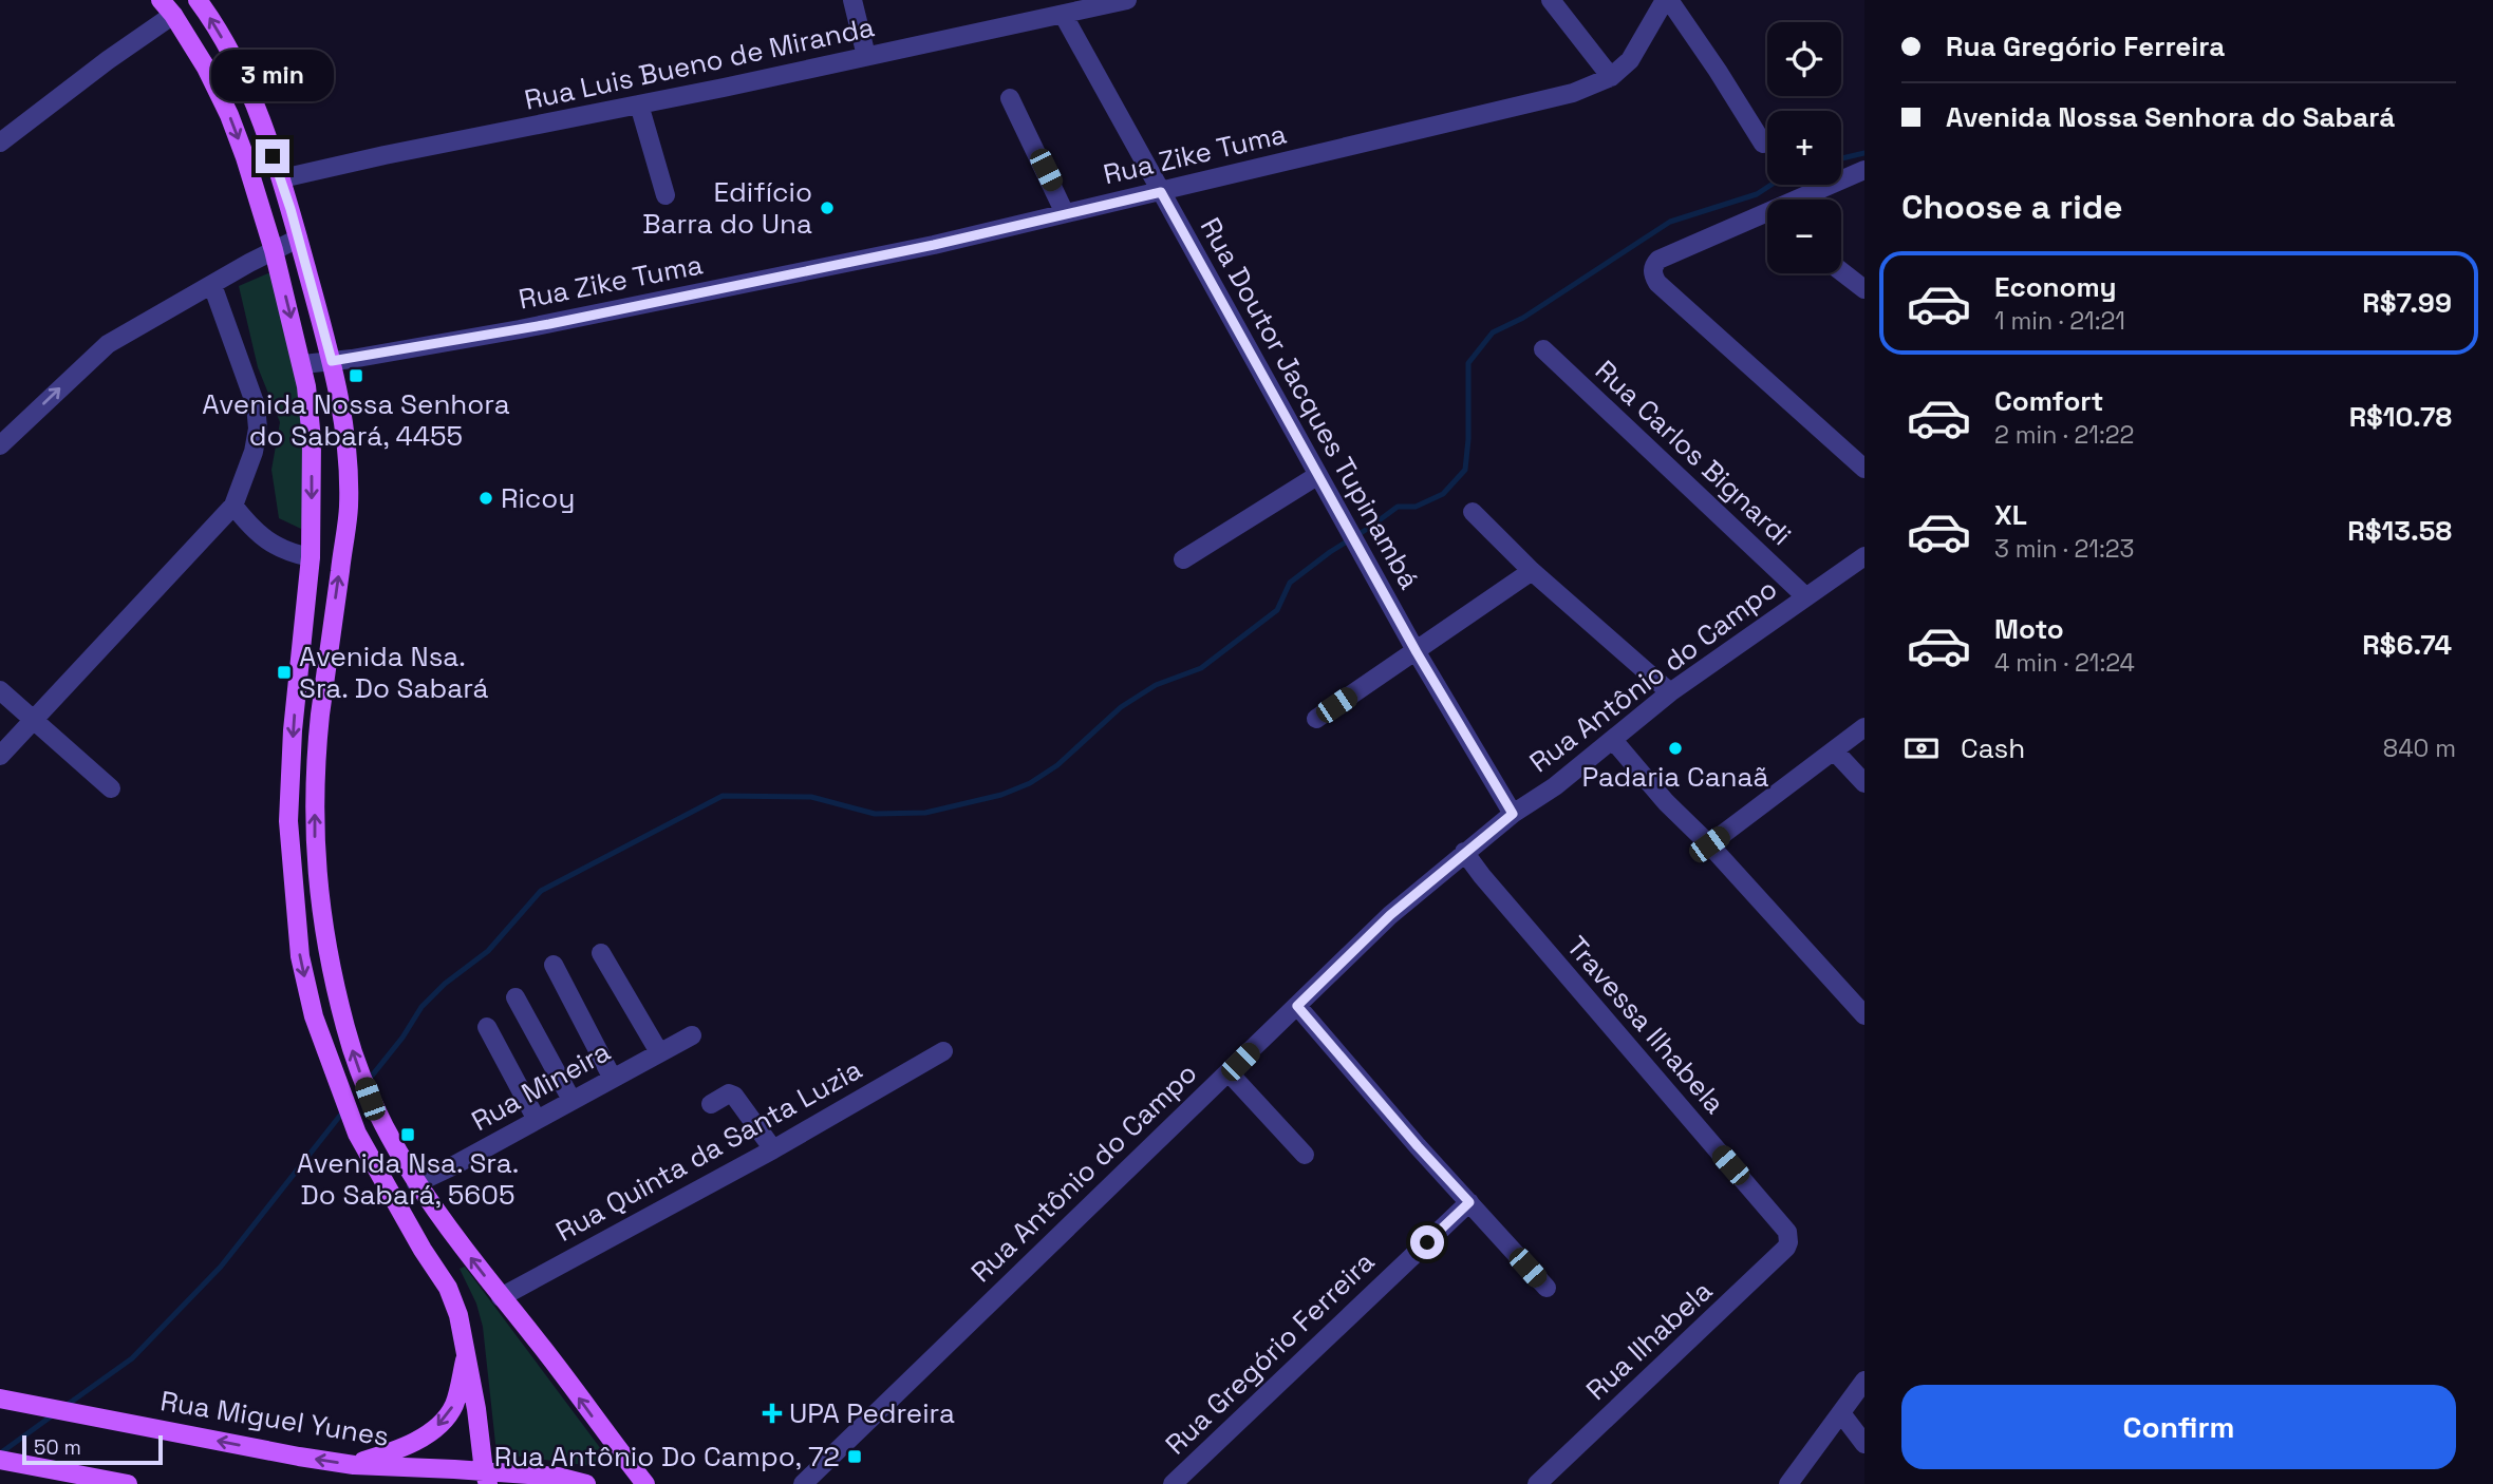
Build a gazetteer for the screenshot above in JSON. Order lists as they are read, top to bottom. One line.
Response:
{"streets":{"main road":["Rua Miguel Yunes"],"street":["Rua Luis Bueno de Miranda","Rua Zike Tuma","Rua Doutor Jacques Tupinambá","Rua Carlos Bignardi","Rua Antônio do Campo","Travessa Ilhabela","Rua Mineira","Rua Quinta da Santa Luzia","Rua Ilhabela","Rua Gregório Ferreira"]},"crossings":[["Rua Luis Bueno de Miranda","Rua Doutor Jacques Tupinambá"],["Rua Zike Tuma","Rua Doutor Jacques Tupinambá"],["Rua Doutor Jacques Tupinambá","Rua Antônio do Campo"],["Rua Carlos Bignardi","Rua Antônio do Campo"],["Rua Antônio do Campo","Travessa Ilhabela"],["Travessa Ilhabela","Rua Ilhabela"]],"places":{"other":["Edifício Barra do Una","Ricoy","Padaria Canaã"],"transit":["Avenida Nossa Senhora do Sabará, 4455","Avenida Nsa. Sra. Do Sabará","Avenida Nsa. Sra. Do Sabará, 5605","Rua Antônio Do Campo, 72"],"health":["UPA Pedreira"]},"scale_bar":"50 m","page":{"banner":["Rua Gregório Ferreira","Avenida Nossa Senhora do Sabará"],"map_buttons":["+","−"],"bubble":"3 min","heading":"Choose a ride","list":[{"name":"Economy","note":"1 min · 21:21","value":"R$7.99"},{"name":"Comfort","note":"2 min · 21:22","value":"R$10.78"},{"name":"XL","note":"3 min · 21:23","value":"R$13.58"},{"name":"Moto","note":"4 min · 21:24","value":"R$6.74"}],"pay":["Cash","840 m"],"buttons":"Confirm","scale":"50 m"}}
